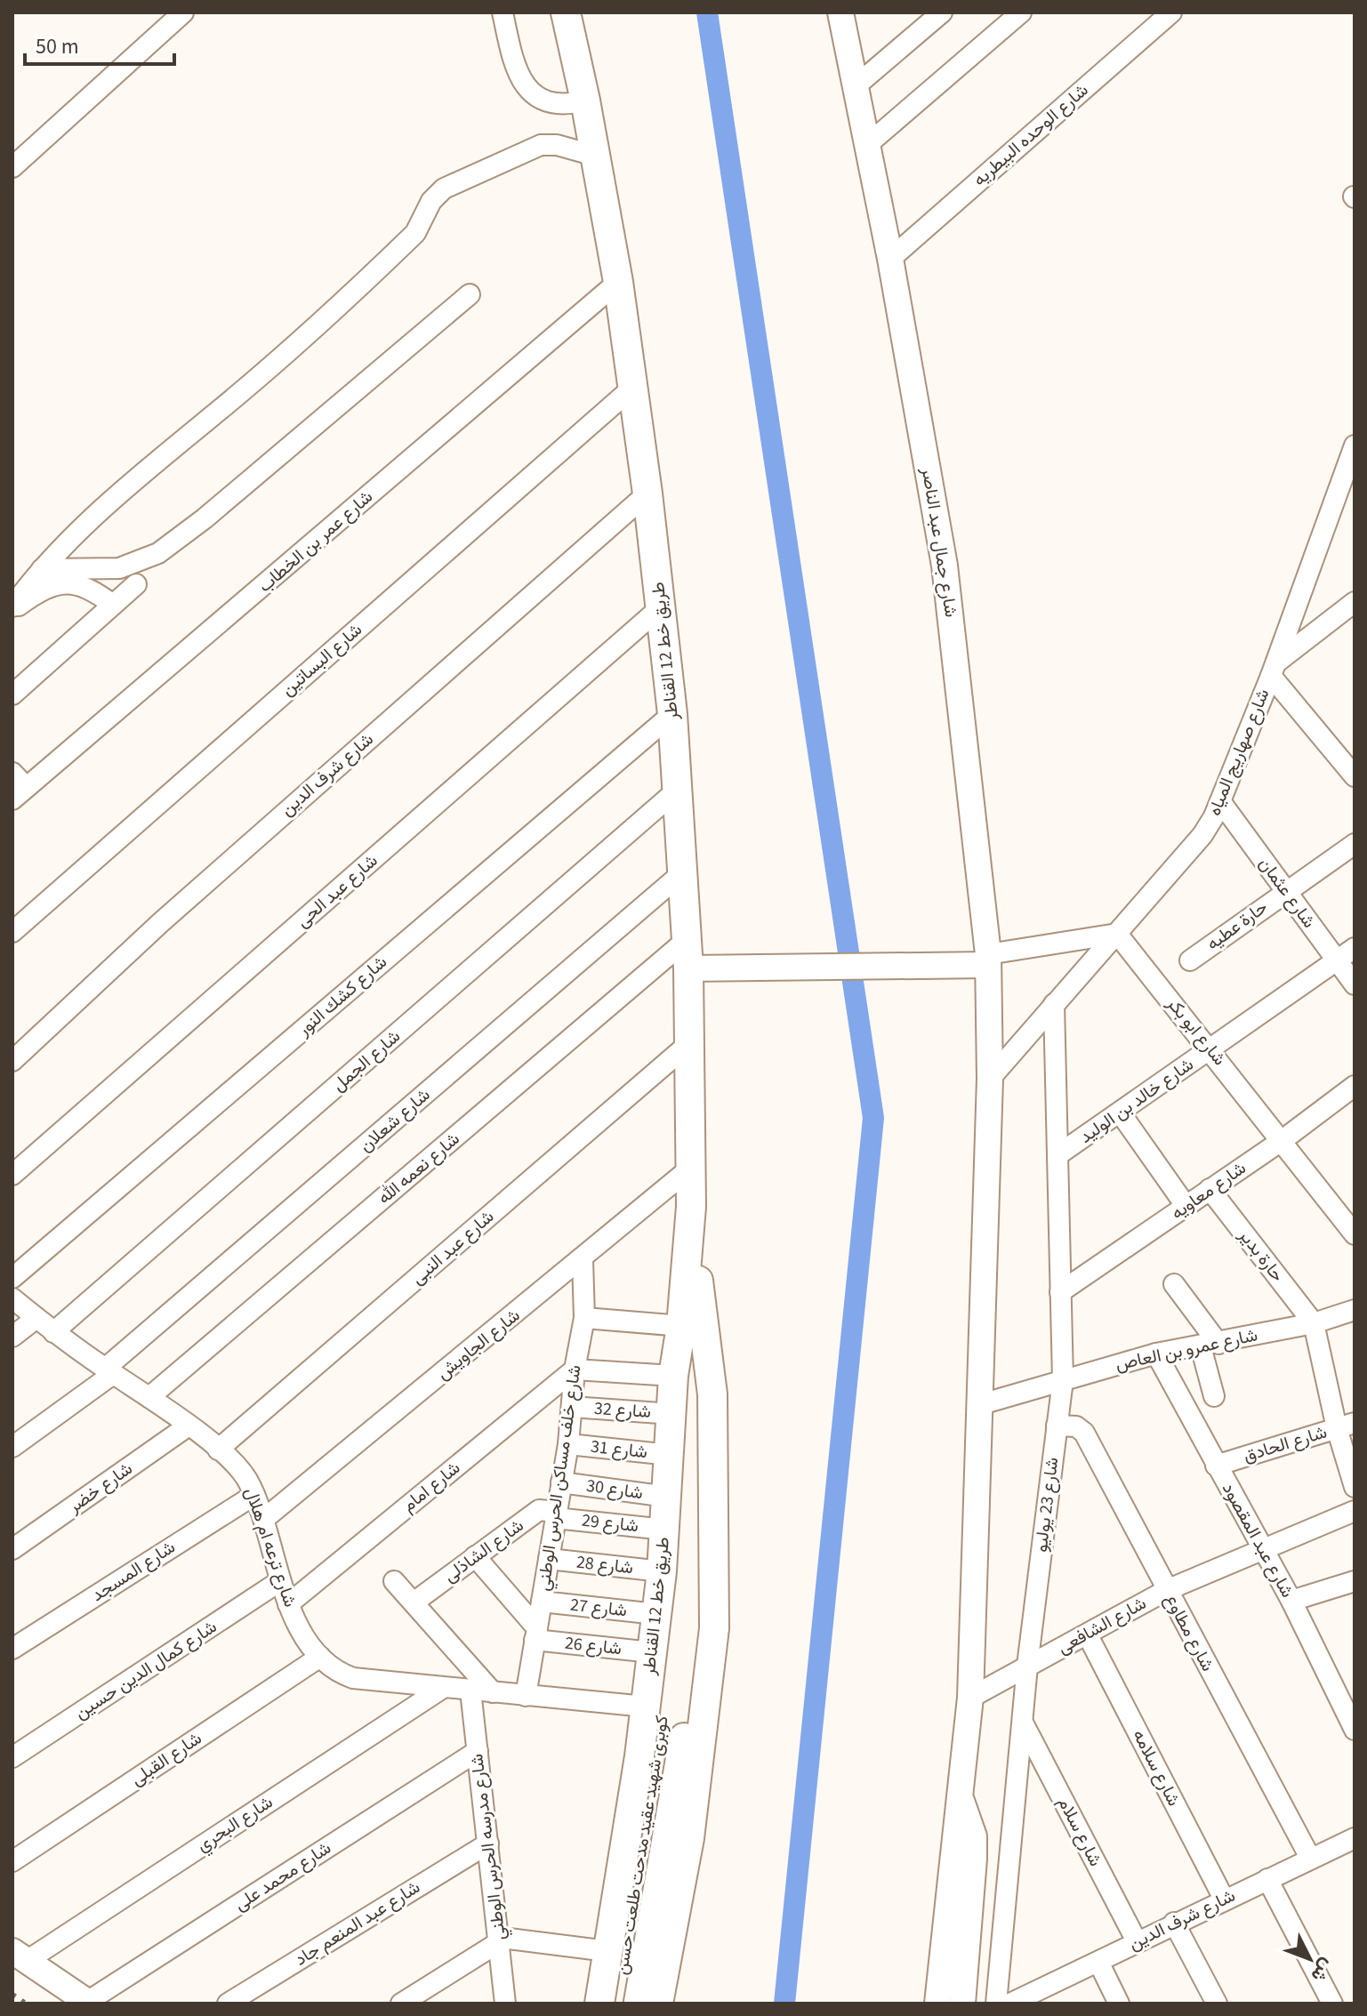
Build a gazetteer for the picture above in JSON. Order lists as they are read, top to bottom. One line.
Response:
{"streets":{"main road":["طريق خط 12 القناطر","كوبرى شهيد عقيد مدحت طلعت حسن"],"street":["شارع الوحده البيطريه","شارع عمر بن الخطاب","شارع جمال عبد الناصر","شارع البساتين","شارع صهاريج المياه","شارع شرف الدين","شارع عبد الحى","شارع عثمان","حارة عطيه","شارع كشك النور","شارع ابو بكر","شارع الجمل","شارع خالد بن الوليد","شارع شعلان","شارع نعمه الله","شارع معاويه","شارع عبد النبى","حارة بدير","شارع الجاويش","شارع عمرو بن العاص","شارع 32","شارع الحادق","شارع 31","شارع خلف مساكن الحرس الوطني","شارع امام","شارع خضر","شارع 30","شارع 23 يوليو","شارع 29","شارع عبد المقصود","شارع ترعه ام هلال","شارع الشاذلى","شارع 28","شارع المسجد","شارع 27","شارع الشافعى","شارع مطاوع","شارع 26","شارع كمال الدين حسين","شارع القبلى","شارع سلامه","شارع البحري","شارع سلام","شارع مدرسه الحرس الوطني","شارع محمد على","شارع عبد المنعم جاد"]},"crossings":[["شارع الوحده البيطريه","شارع جمال عبد الناصر"],["شارع عمر بن الخطاب","طريق خط 12 القناطر"],["شارع جمال عبد الناصر","شارع صهاريج المياه"],["طريق خط 12 القناطر","شارع البساتين"],["طريق خط 12 القناطر","شارع شرف الدين"],["طريق خط 12 القناطر","شارع عبد الحى"],["طريق خط 12 القناطر","شارع كشك النور"],["طريق خط 12 القناطر","شارع الجمل"],["طريق خط 12 القناطر","شارع شعلان"],["طريق خط 12 القناطر","شارع نعمه الله"],["طريق خط 12 القناطر","شارع عبد النبى"],["طريق خط 12 القناطر","شارع الجاويش"],["طريق خط 12 القناطر","شارع 32"],["طريق خط 12 القناطر","شارع 31"],["طريق خط 12 القناطر","شارع 30"],["طريق خط 12 القناطر","شارع 29"],["طريق خط 12 القناطر","شارع ترعه ام هلال"],["طريق خط 12 القناطر","شارع 28"],["طريق خط 12 القناطر","شارع 27"],["طريق خط 12 القناطر","شارع 26"],["طريق خط 12 القناطر","كوبرى شهيد عقيد مدحت طلعت حسن"],["شارع صهاريج المياه","شارع عثمان"],["شارع صهاريج المياه","شارع ابو بكر"],["شارع صهاريج المياه","شارع 23 يوليو"],["شارع شرف الدين","شارع مطاوع"],["شارع شرف الدين","شارع سلامه"],["شارع شرف الدين","شارع سلام"],["شارع عثمان","حارة عطيه"],["شارع عثمان","شارع خالد بن الوليد"],["شارع ابو بكر","شارع خالد بن الوليد"],["شارع ابو بكر","شارع معاويه"],["شارع الجمل","شارع ترعه ام هلال"],["شارع خالد بن الوليد","شارع 23 يوليو"],["شارع شعلان","شارع ترعه ام هلال"],["شارع نعمه الله","شارع ترعه ام هلال"],["شارع معاويه","حارة بدير"],["شارع معاويه","شارع 23 يوليو"],["شارع عبد النبى","شارع ترعه ام هلال"],["حارة بدير","شارع عمرو بن العاص"],["شارع الجاويش","شارع خلف مساكن الحرس الوطني"],["شارع الجاويش","شارع ترعه ام هلال"],["شارع عمرو بن العاص","شارع 23 يوليو"],["شارع عمرو بن العاص","شارع عبد المقصود"],["شارع 32","شارع خلف مساكن الحرس الوطني"],["شارع الحادق","شارع عبد المقصود"],["شارع 31","شارع خلف مساكن الحرس الوطني"],["شارع خلف مساكن الحرس الوطني","شارع امام"],["شارع خلف مساكن الحرس الوطني","شارع 30"],["شارع خلف مساكن الحرس الوطني","شارع 29"],["شارع خلف مساكن الحرس الوطني","شارع ترعه ام هلال"],["شارع خلف مساكن الحرس الوطني","شارع الشاذلى"],["شارع خلف مساكن الحرس الوطني","شارع 28"],["شارع خلف مساكن الحرس الوطني","شارع 27"],["شارع خلف مساكن الحرس الوطني","شارع 26"],["شارع امام","شارع ترعه ام هلال"],["شارع خضر","شارع ترعه ام هلال"],["شارع 23 يوليو","شارع الشافعى"],["شارع 23 يوليو","شارع مطاوع"],["شارع 23 يوليو","شارع سلام"],["شارع 29","شارع الشاذلى"],["شارع عبد المقصود","شارع الشافعى"],["شارع ترعه ام هلال","شارع المسجد"],["شارع ترعه ام هلال","شارع كمال الدين حسين"],["شارع ترعه ام هلال","شارع القبلى"],["شارع ترعه ام هلال","شارع البحري"],["شارع ترعه ام هلال","كوبرى شهيد عقيد مدحت طلعت حسن"],["شارع ترعه ام هلال","شارع مدرسه الحرس الوطني"],["شارع الشافعى","شارع مطاوع"],["شارع الشافعى","شارع سلامه"],["شارع مدرسه الحرس الوطني","شارع محمد على"],["شارع مدرسه الحرس الوطني","شارع عبد المنعم جاد"]],"scale_bar":"50 m","north":"bottom right"}
